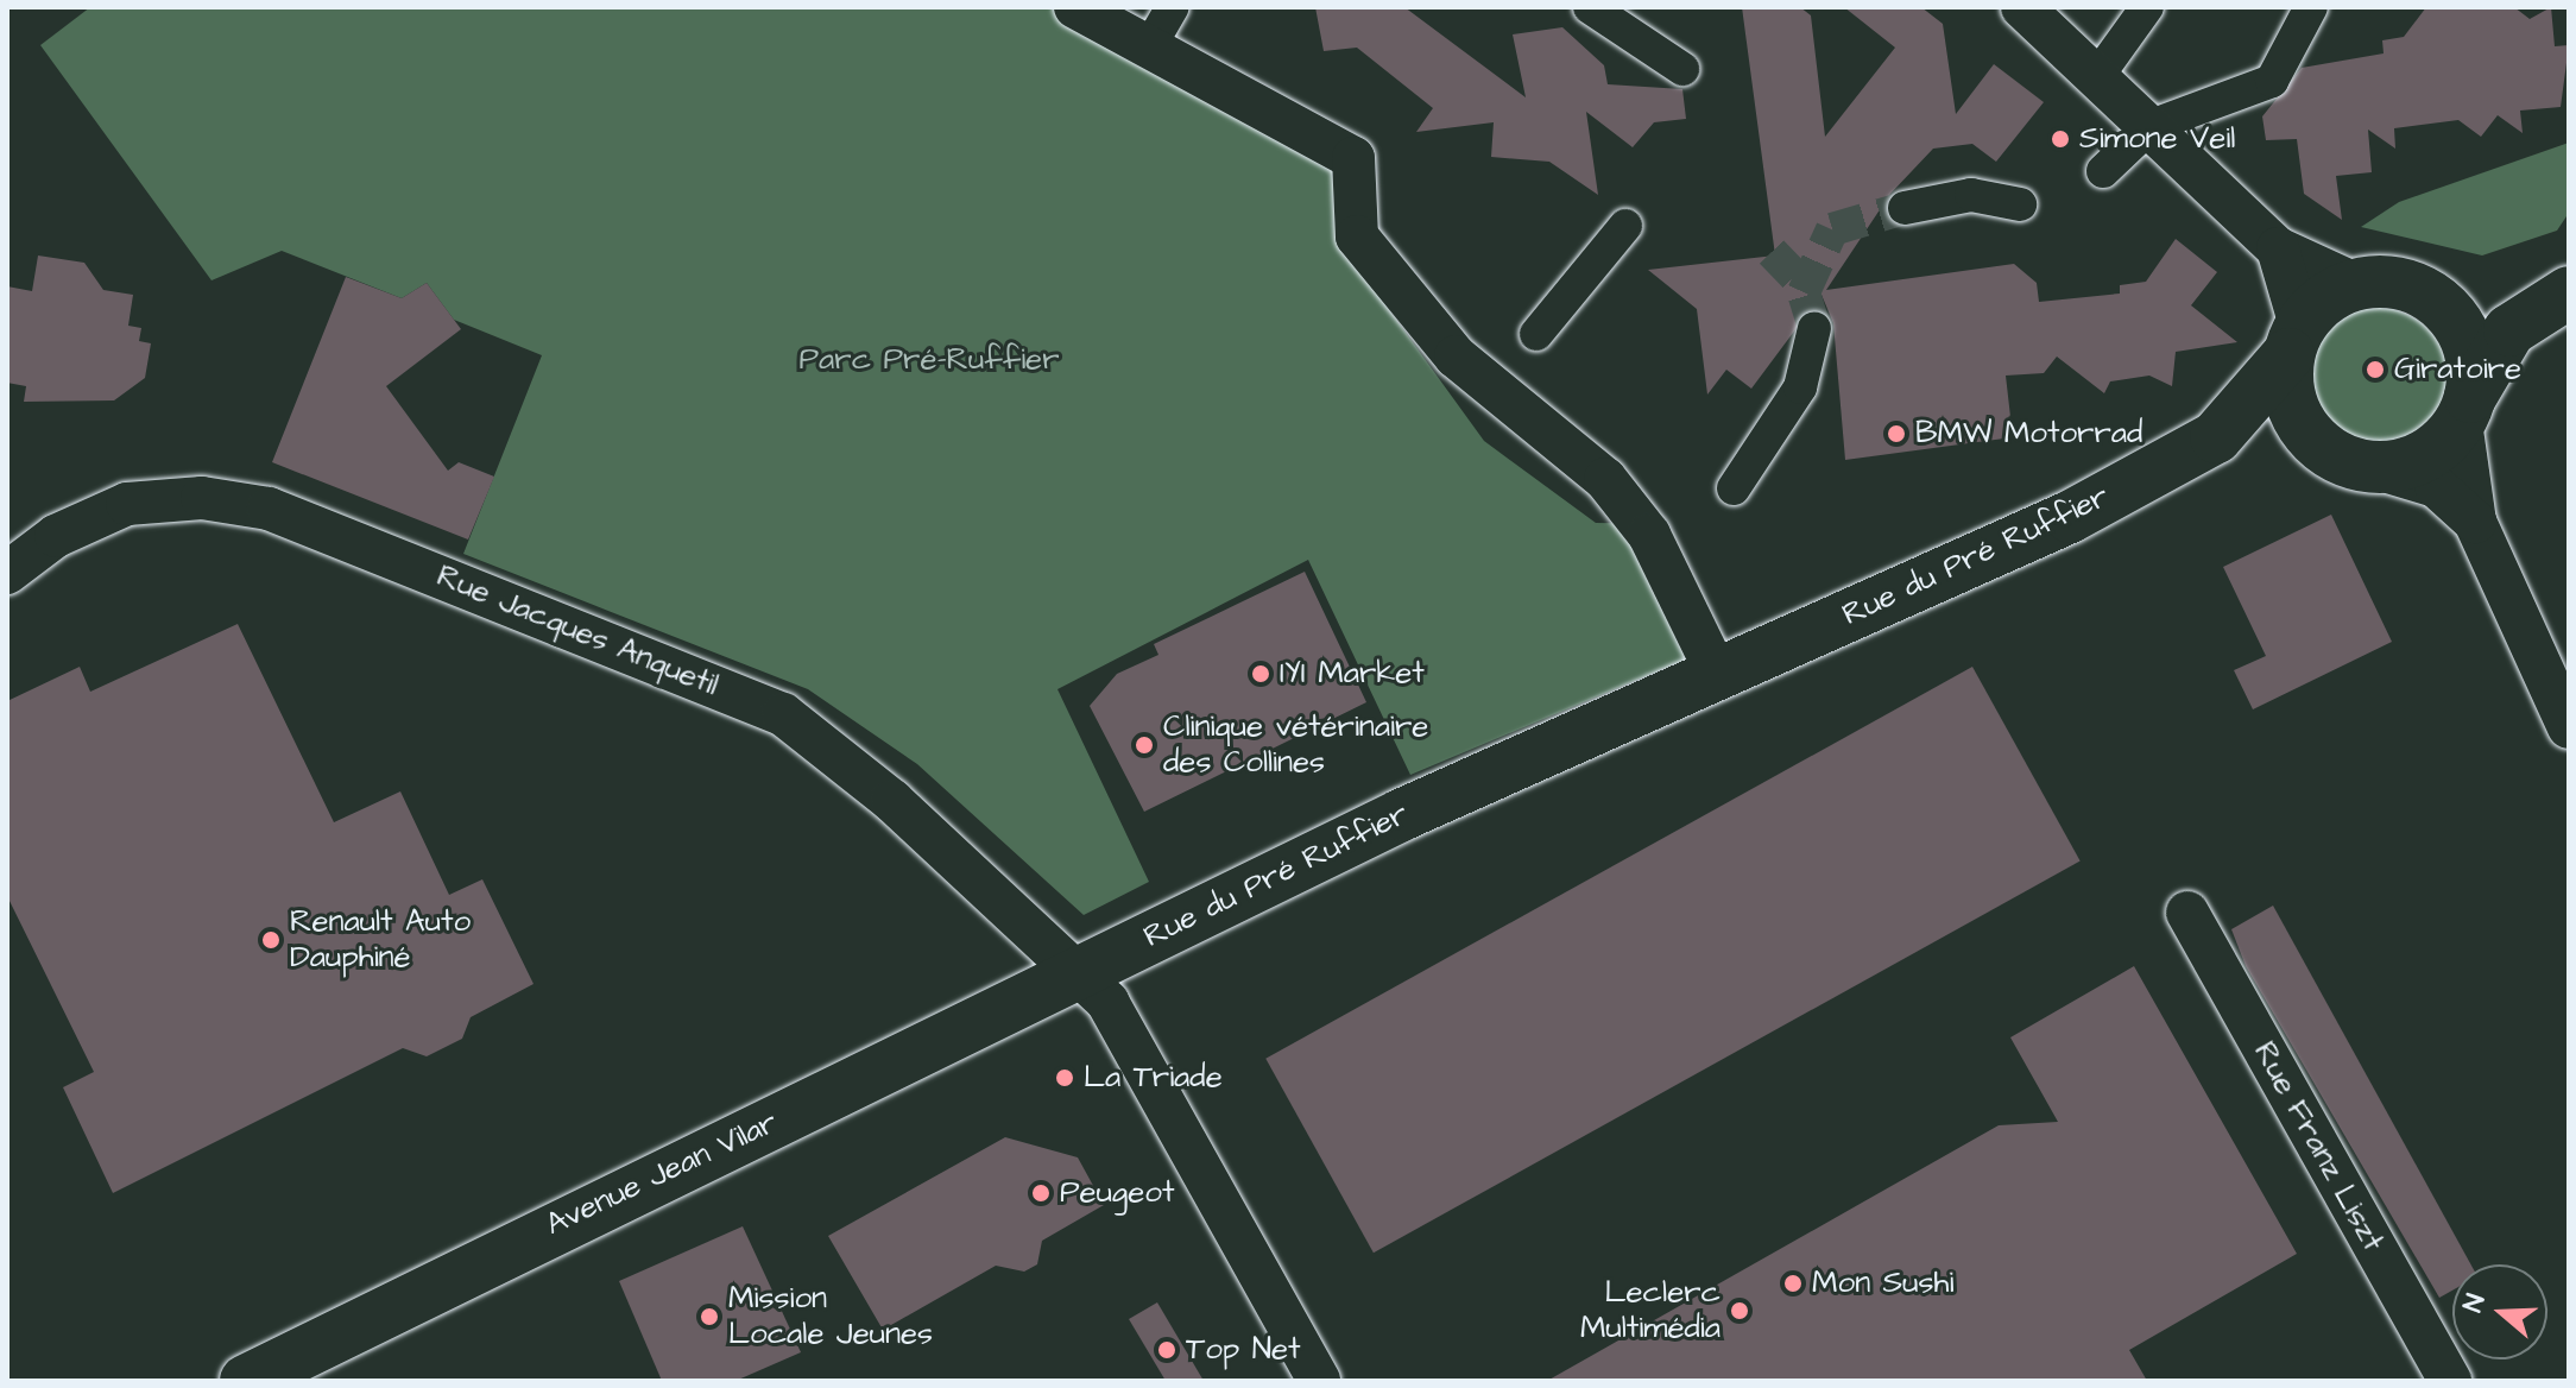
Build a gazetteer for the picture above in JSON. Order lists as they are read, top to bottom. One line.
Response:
{"streets":{"main road":["Rue du Pré Ruffier","Avenue Jean Vilar"],"street":["Rue Jacques Anquetil","Rue Franz Liszt"]},"crossings":[["Rue du Pré Ruffier","Rue Jacques Anquetil"],["Rue du Pré Ruffier","Avenue Jean Vilar"],["Rue Jacques Anquetil","Avenue Jean Vilar"]],"parks":["Parc Pré-Ruffier"],"places":["Simone Veil","Giratoire","BMW Motorrad","IYI Market","Clinique vétérinaire des Collines","Renault Auto Dauphiné","La Triade","Peugeot","Mon Sushi","Leclerc Multimédia","Mission Locale Jeunes","Top Net"],"north":"left"}
